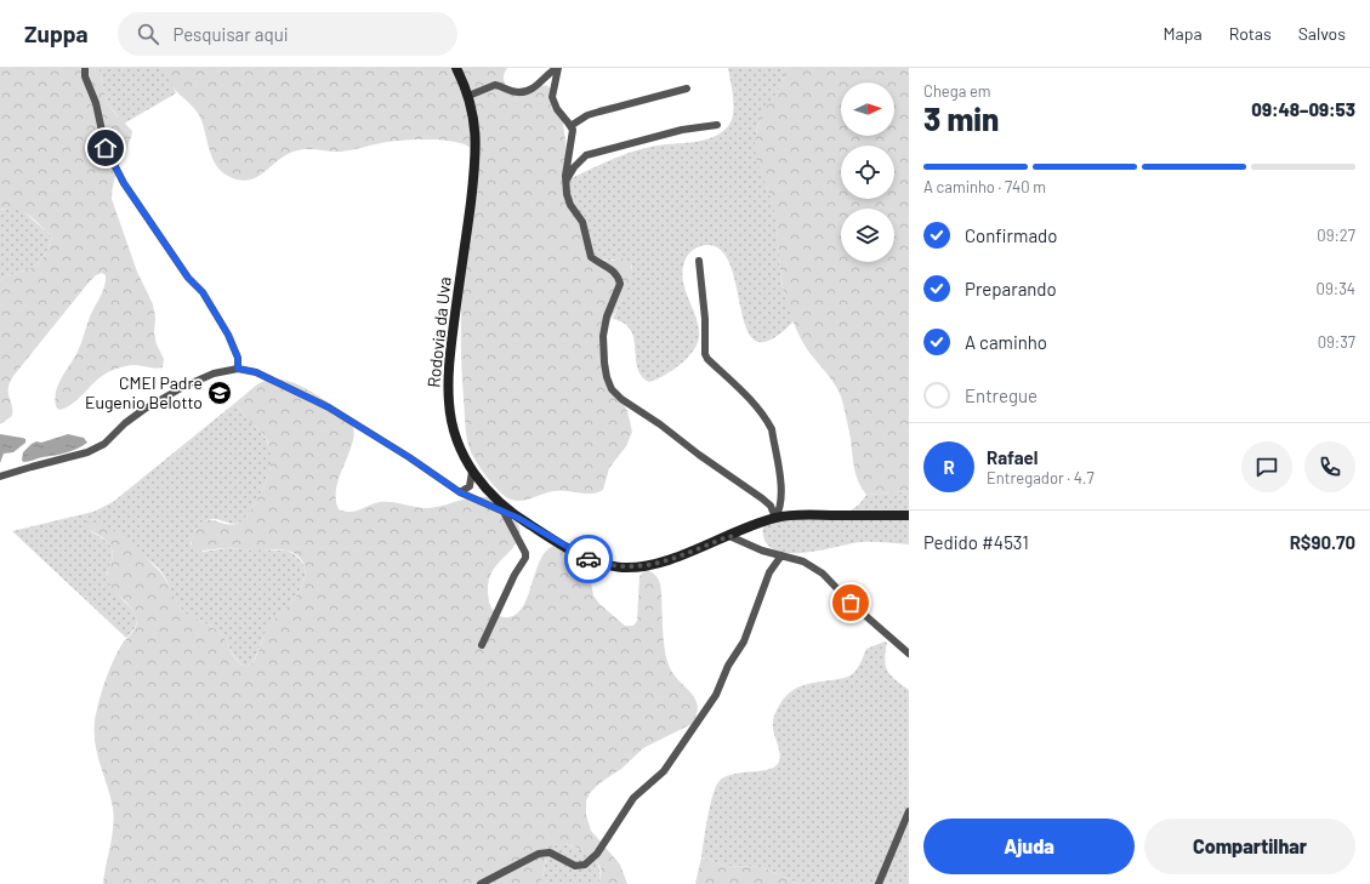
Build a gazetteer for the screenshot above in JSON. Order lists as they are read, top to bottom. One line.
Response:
{"streets":{"street":["Rodovia da Uva"]},"places":{"school or university":["CMEI Padre Eugenio Belotto"]},"north":"right","page":{"header":"Zuppa","search":"Pesquisar aqui","nav":["Mapa","Rotas","Salvos"],"heading":["3 min","Chega em","09:48–09:53"],"panel":["Rafael","Entregador · 4.7","Pedido #4531","R$90.70"],"bar":"A caminho · 740 m","list":[["Confirmado","09:27"],["Preparando","09:34"],["A caminho","09:37"],"Entregue"],"round":"R","buttons":["Ajuda","Compartilhar"]}}
